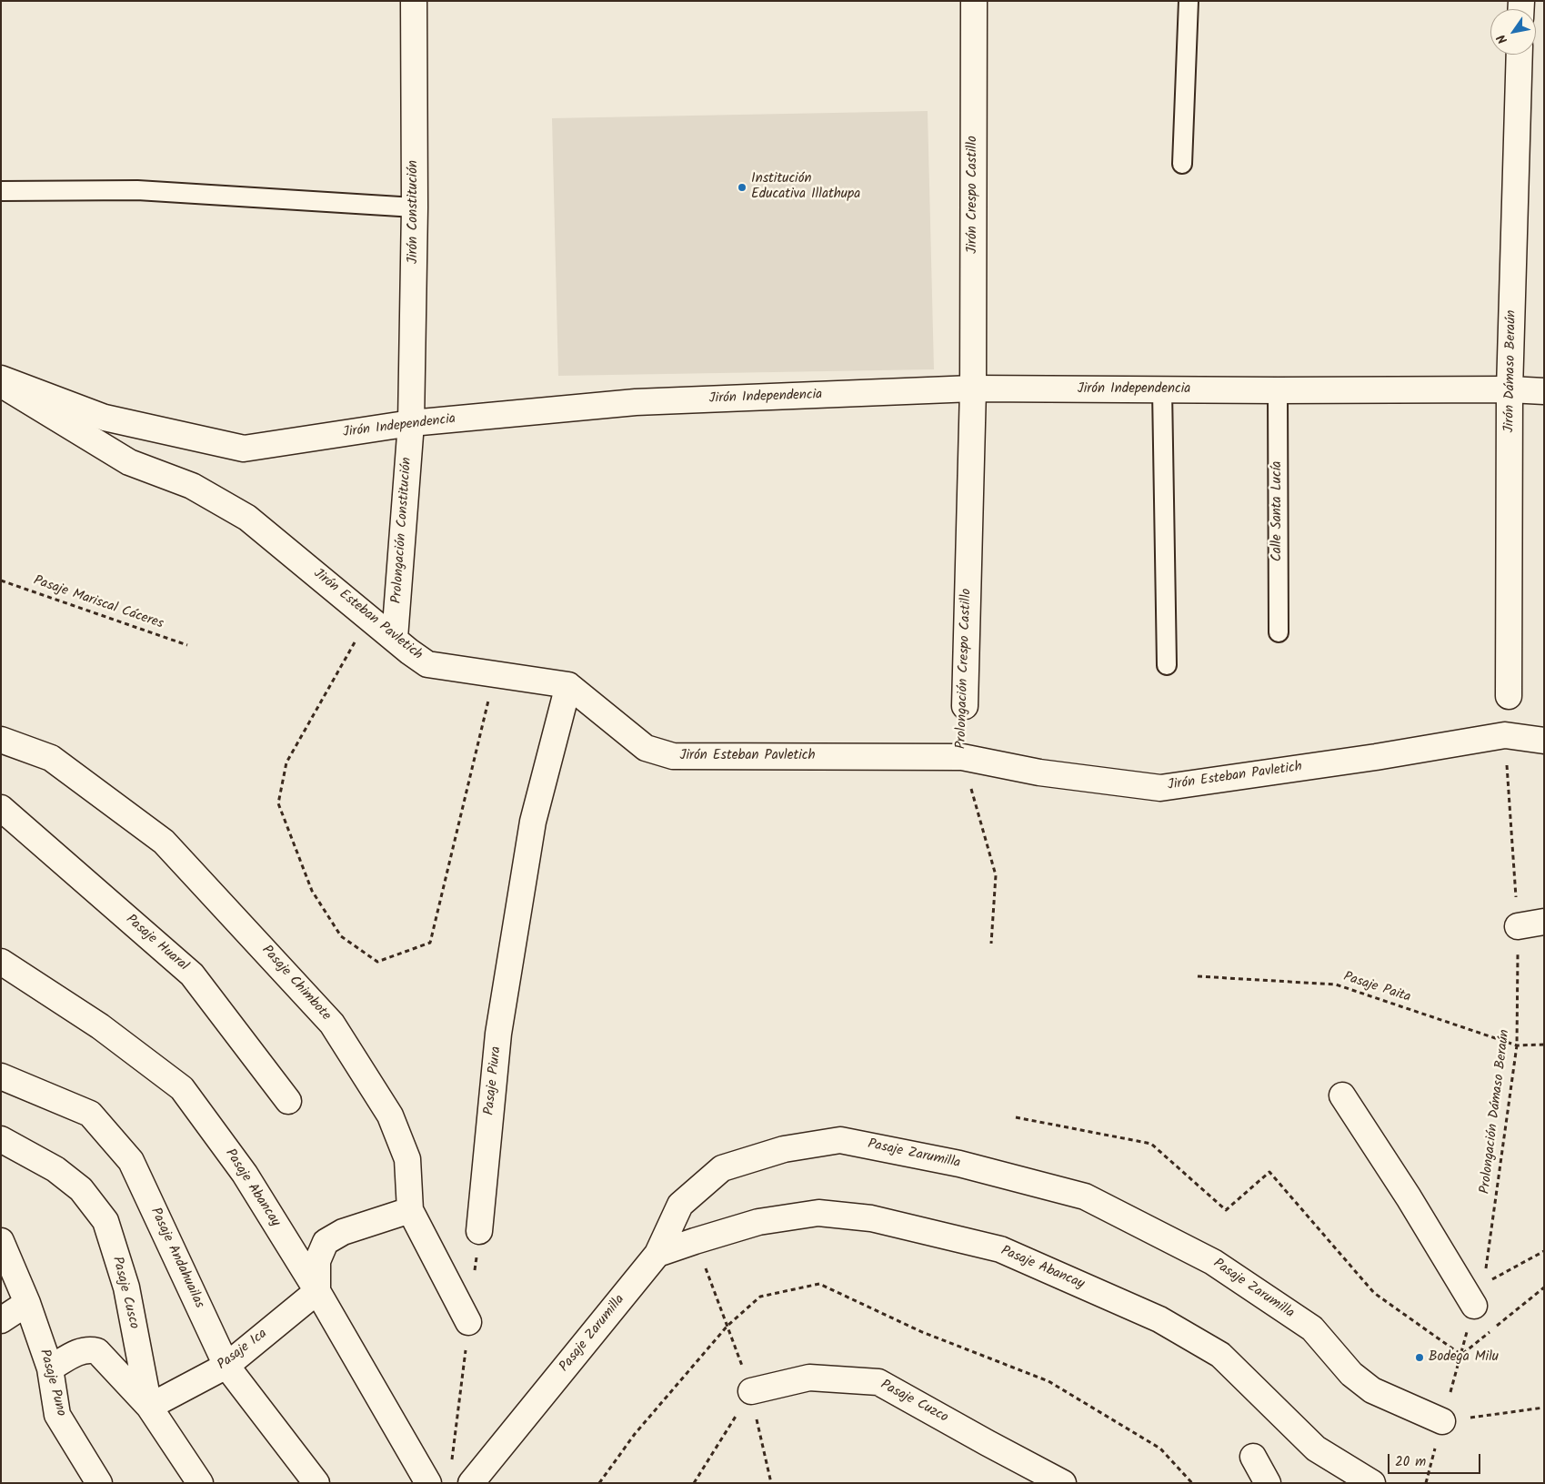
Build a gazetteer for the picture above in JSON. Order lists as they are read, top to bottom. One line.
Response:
{"streets":{"street":["Jirón Crespo Castillo","Jirón Constitución","Jirón Dámaso Beraún","Jirón Independencia","Prolongación Constitución","Jirón Esteban Pavletich","Prolongación Crespo Castillo","Pasaje Huaral","Pasaje Chimbote","Pasaje Piura","Pasaje Zarumilla","Pasaje Abancay","Pasaje Andahuailas","Pasaje Cusco","Pasaje Ica","Pasaje Puno","Pasaje Cuzco"],"lane":["Calle Santa Lucía"],"path":["Pasaje Mariscal Cáceres","Pasaje Paita","Prolongación Dámaso Beraún"]},"crossings":[["Jirón Crespo Castillo","Jirón Independencia"],["Jirón Crespo Castillo","Prolongación Crespo Castillo"],["Jirón Constitución","Jirón Independencia"],["Jirón Constitución","Prolongación Constitución"],["Jirón Dámaso Beraún","Jirón Independencia"],["Jirón Independencia","Calle Santa Lucía"],["Jirón Independencia","Prolongación Constitución"],["Jirón Independencia","Prolongación Crespo Castillo"],["Prolongación Constitución","Jirón Esteban Pavletich"],["Jirón Esteban Pavletich","Prolongación Crespo Castillo"],["Jirón Esteban Pavletich","Pasaje Piura"],["Jirón Esteban Pavletich","Prolongación Dámaso Beraún"],["Pasaje Paita","Prolongación Dámaso Beraún"],["Prolongación Dámaso Beraún","Pasaje Zarumilla"],["Pasaje Zarumilla","Pasaje Abancay"],["Pasaje Abancay","Pasaje Ica"],["Pasaje Andahuailas","Pasaje Ica"],["Pasaje Cusco","Pasaje Ica"]],"places":["Institución Educativa Illathupa","Bodega Milu"],"scale_bar":"20 m","north":"bottom left"}
